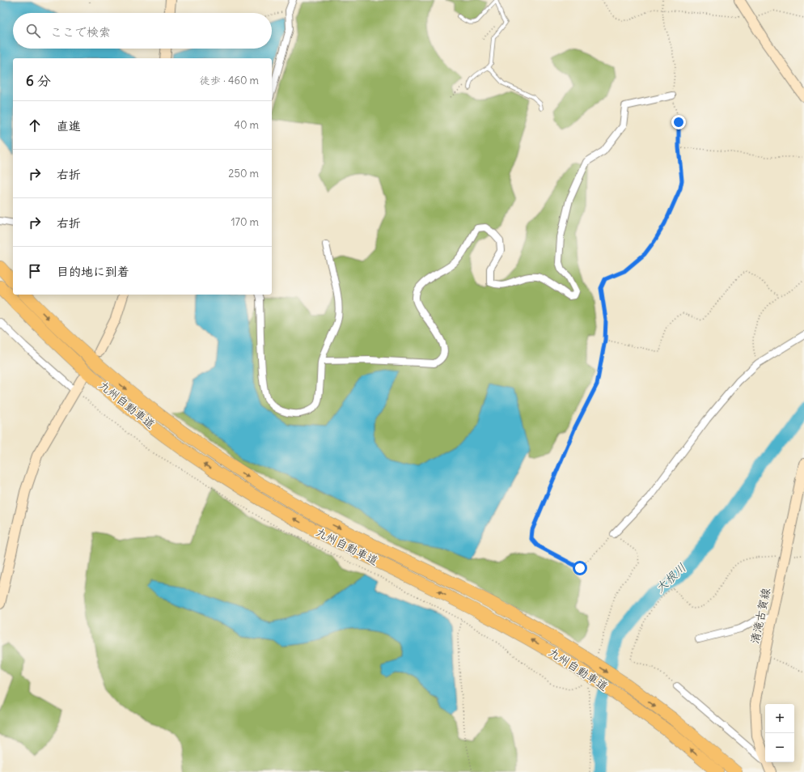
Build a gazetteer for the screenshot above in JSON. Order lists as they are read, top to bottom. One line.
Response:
{"streets":{"highway":["九州自動車道"],"main road":["清滝古賀線"]},"water":["大根川"],"page":{"search":"ここで検索","heading":["6 分","徒歩 · 460 m"],"list":[["直進","40 m"],["右折","250 m"],["右折","170 m"],"目的地に到着"],"map_buttons":["+","−"]}}
